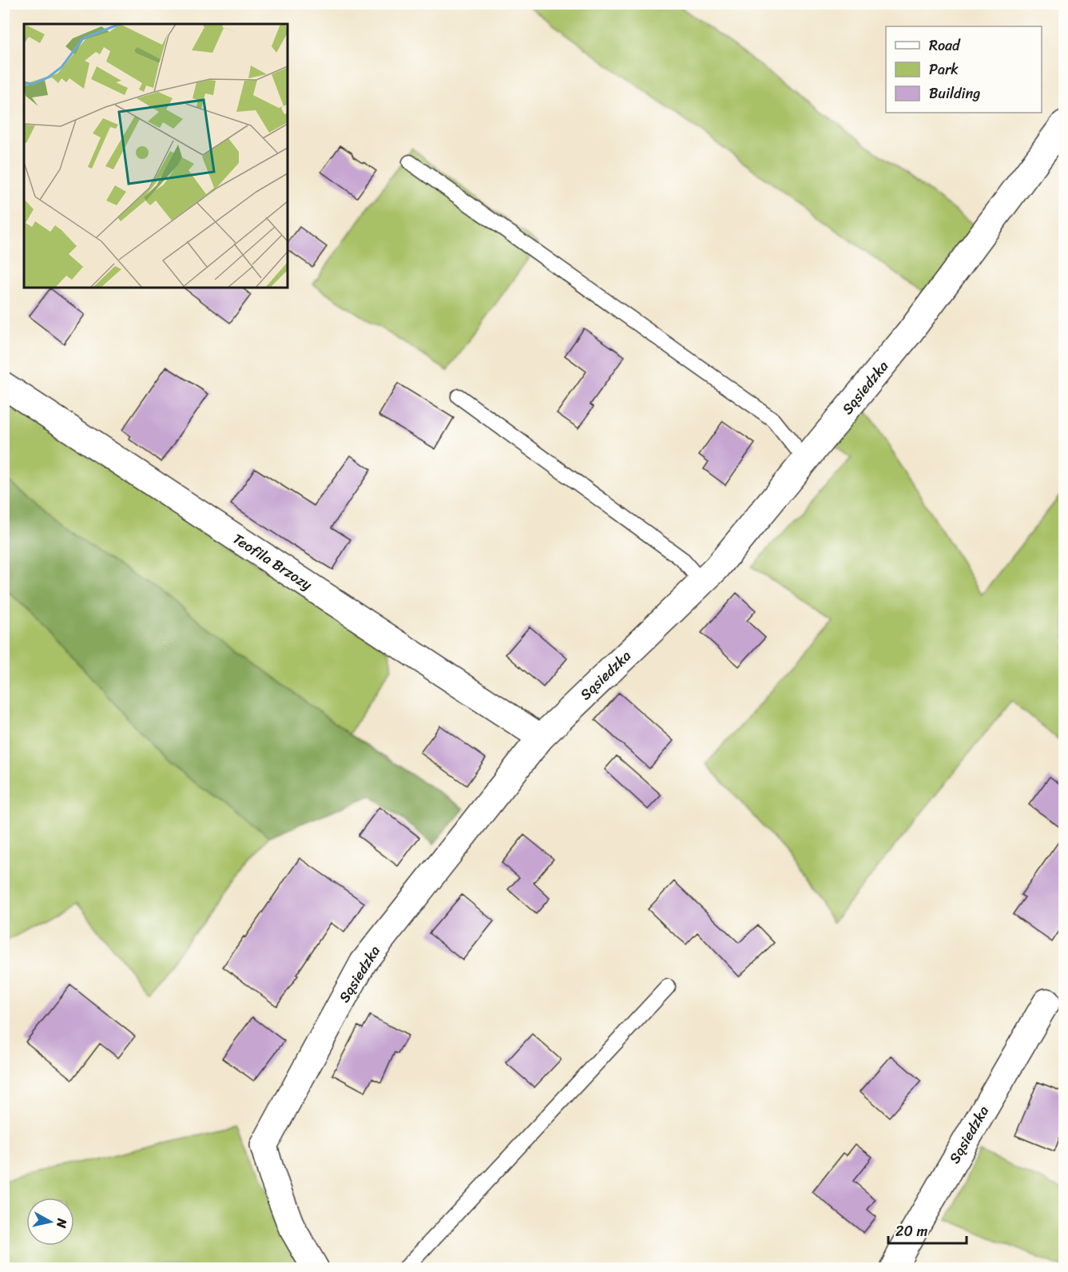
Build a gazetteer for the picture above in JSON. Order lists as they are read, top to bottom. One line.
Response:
{"streets":{"street":["Sąsiedzka","Teofila Brzozy"]},"crossings":[["Sąsiedzka","Teofila Brzozy"]],"legend":["Road","Park","Building"],"scale_bar":"20 m","north":"right"}
